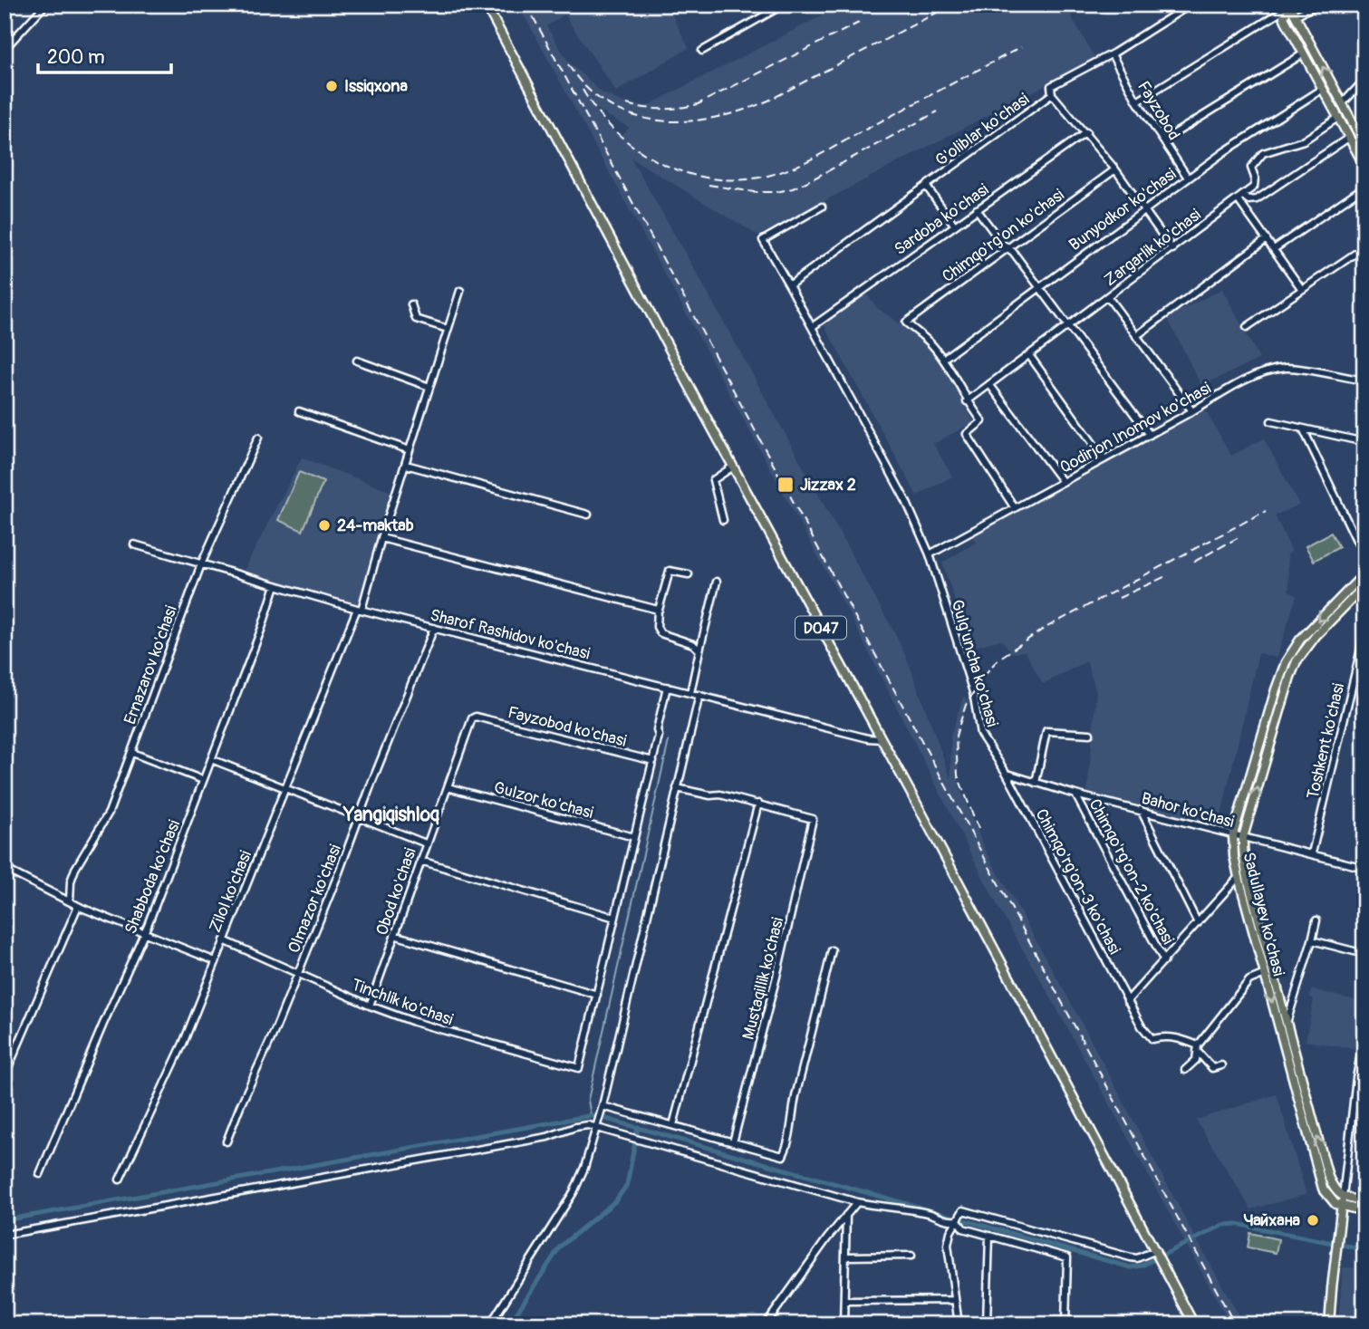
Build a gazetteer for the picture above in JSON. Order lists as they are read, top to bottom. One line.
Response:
{"streets":{"main road":["D047","Sadullayev ko'chasi"],"street":["Fayzobod","G'oliblar ko'chasi","Bunyodkor ko'chasi","Sardoba ko'chasi","Chimqo'rg'on ko'chasi","Zargarlik ko'chasi","Qodirjon Inomov ko'chasi","Sharof Rashidov ko'chasi","Gulg'uncha ko'chasi","Ernazarov ko'chasi","Fayzobod ko'chasi","Toshkent ko'chasi","Gulzor ko'chasi","Bahor ko'chasi","Chimqo'rg'on-2 ko'chasi","Shabboda ko'chasi","Chimqo'rg'on-3 ko'chasi","Zilol ko'chasi","Obod ko'chasi","Olmazor ko'chasi","Mustaqillik ko'chasi","Tinchlik ko'chasi"]},"crossings":[["Fayzobod","G'oliblar ko'chasi"],["Fayzobod","Bunyodkor ko'chasi"],["G'oliblar ko'chasi","Gulg'uncha ko'chasi"],["Bunyodkor ko'chasi","Chimqo'rg'on ko'chasi"],["Sardoba ko'chasi","Gulg'uncha ko'chasi"],["Qodirjon Inomov ko'chasi","Gulg'uncha ko'chasi"],["D047","Sharof Rashidov ko'chasi"],["Sharof Rashidov ko'chasi","Ernazarov ko'chasi"],["Sharof Rashidov ko'chasi","Shabboda ko'chasi"],["Sharof Rashidov ko'chasi","Zilol ko'chasi"],["Sharof Rashidov ko'chasi","Olmazor ko'chasi"],["Gulg'uncha ko'chasi","Bahor ko'chasi"],["Gulg'uncha ko'chasi","Chimqo'rg'on-3 ko'chasi"],["Fayzobod ko'chasi","Obod ko'chasi"],["Toshkent ko'chasi","Bahor ko'chasi"],["Gulzor ko'chasi","Obod ko'chasi"],["Bahor ko'chasi","Chimqo'rg'on-2 ko'chasi"],["Bahor ko'chasi","Chimqo'rg'on-3 ko'chasi"],["Bahor ko'chasi","Sadullayev ko'chasi"],["Zilol ko'chasi","Tinchlik ko'chasi"],["Obod ko'chasi","Tinchlik ko'chasi"],["Olmazor ko'chasi","Tinchlik ko'chasi"]],"districts":["Yangiqishloq"],"places":{"other":["Issiqxona","24-maktab","Чайхана"],"transit":["Jizzax 2"]},"scale_bar":"200 m"}
